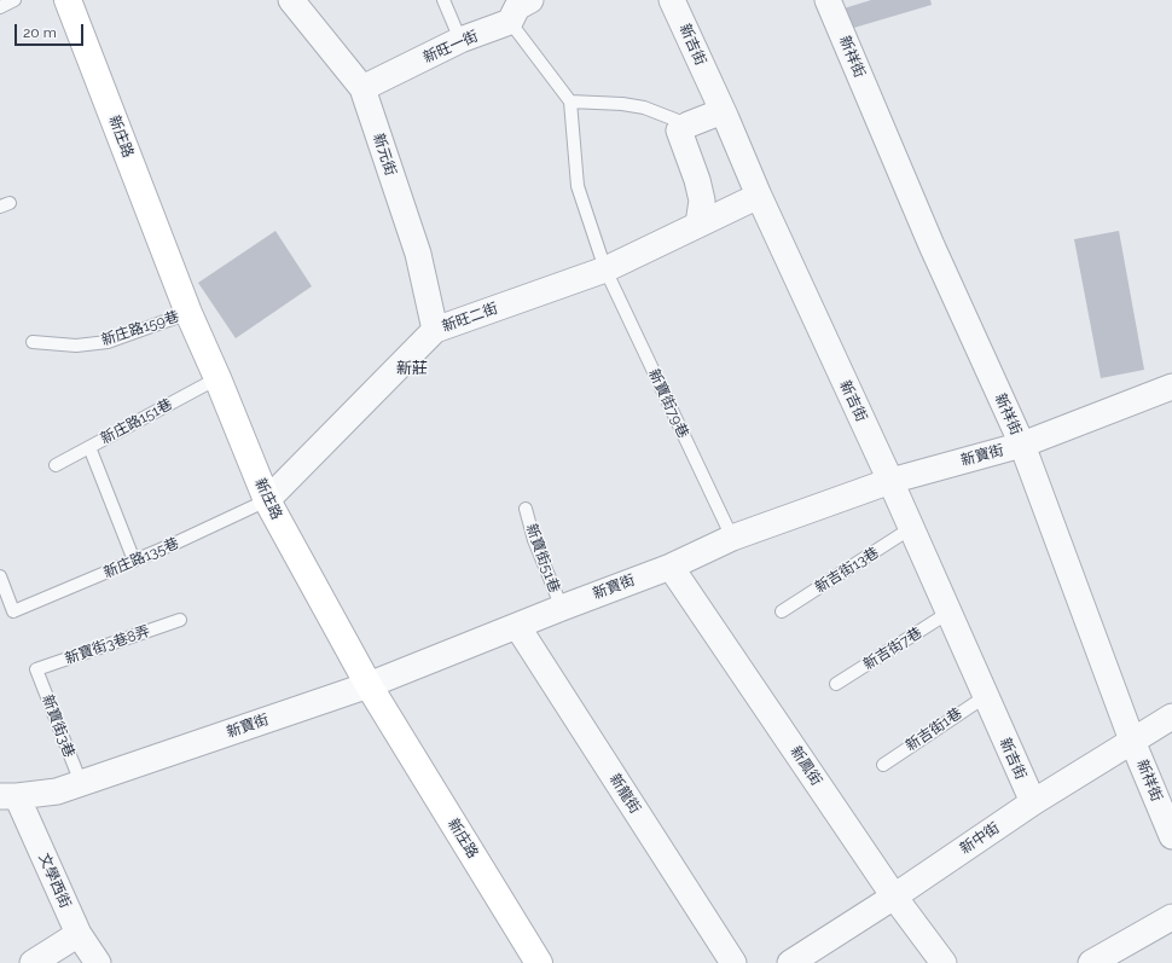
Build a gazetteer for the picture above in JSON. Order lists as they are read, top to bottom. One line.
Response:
{"streets":{"street":["新吉街","新旺一街","新祥街","新庄路","新元街","新旺二街","新寶街","新鳳街","新龍街","新中街","文學西街"],"lane":["新庄路159巷","新寶街79巷","新庄路151巷","新庄路135巷","新寶街51巷","新吉街13巷","新寶街3巷8弄","新吉街7巷","新寶街3巷","新吉街1巷"]},"crossings":[["新吉街","新旺二街"],["新吉街","新寶街"],["新吉街","新吉街13巷"],["新吉街","新吉街7巷"],["新吉街","新吉街1巷"],["新吉街","新中街"],["新旺一街","新元街"],["新祥街","新寶街"],["新祥街","新中街"],["新庄路","新旺二街"],["新庄路","新庄路159巷"],["新庄路","新庄路151巷"],["新庄路","新寶街"],["新庄路","新庄路135巷"],["新元街","新旺二街"],["新旺二街","新寶街79巷"],["新旺二街","新庄路135巷"],["新寶街79巷","新寶街"],["新寶街","新寶街51巷"],["新寶街","新寶街3巷"],["新寶街","新鳳街"],["新寶街","新龍街"],["新寶街","文學西街"],["新寶街3巷8弄","新寶街3巷"],["新鳳街","新中街"]],"districts":["新莊"],"scale_bar":"20 m"}
